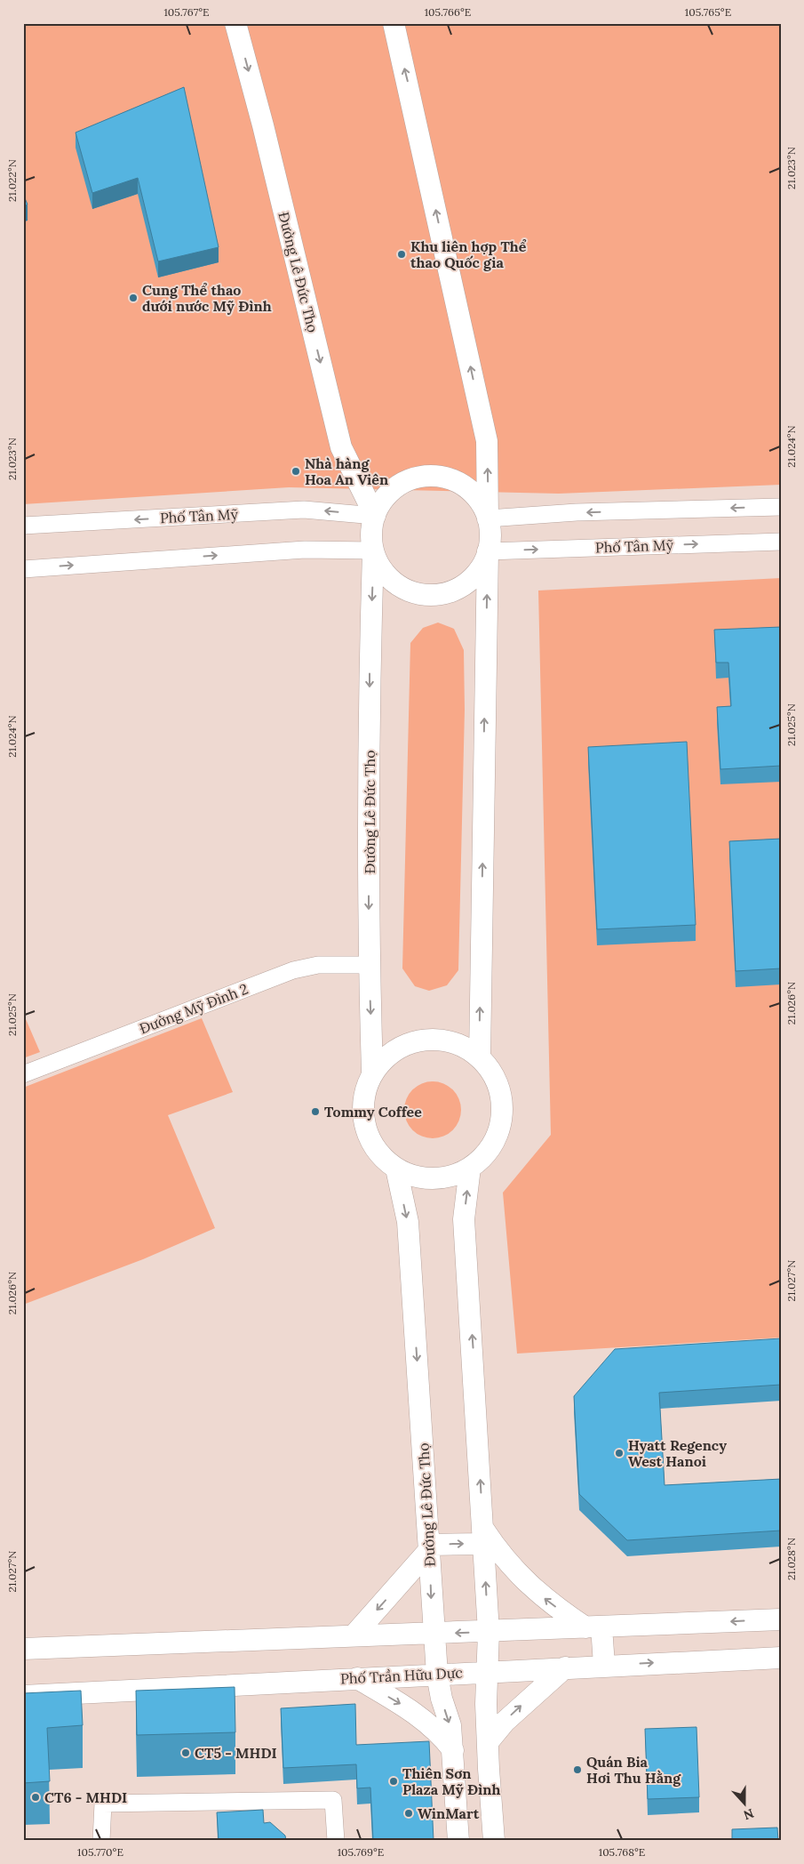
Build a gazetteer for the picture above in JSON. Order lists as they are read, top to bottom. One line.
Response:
{"streets":{"main road":["Đường Lê Đức Thọ","Phố Trần Hữu Dực"],"street":["Phố Tân Mỹ","Đường Mỹ Đình 2"]},"crossings":[["Đường Lê Đức Thọ","Phố Tân Mỹ"],["Đường Lê Đức Thọ","Đường Mỹ Đình 2"],["Đường Lê Đức Thọ","Phố Trần Hữu Dực"]],"places":["Khu liên hợp Thể thao Quốc gia","Cung Thể thao dưới nước Mỹ Đình","Nhà hàng Hoa An Viên","Tommy Coffee","Hyatt Regency West Hanoi","CT5 - MHDI","Quán Bia Hơi Thu Hằng","Thiên Sơn Plaza Mỹ Đình","CT6 - MHDI","WinMart"],"north":"bottom","coordinates":["105.767°E","105.766°E","105.765°E","21.023°N","21.022°N","21.024°N","21.025°N","21.026°N","21.027°N","21.028°N","105.770°E","105.769°E","105.768°E"]}
